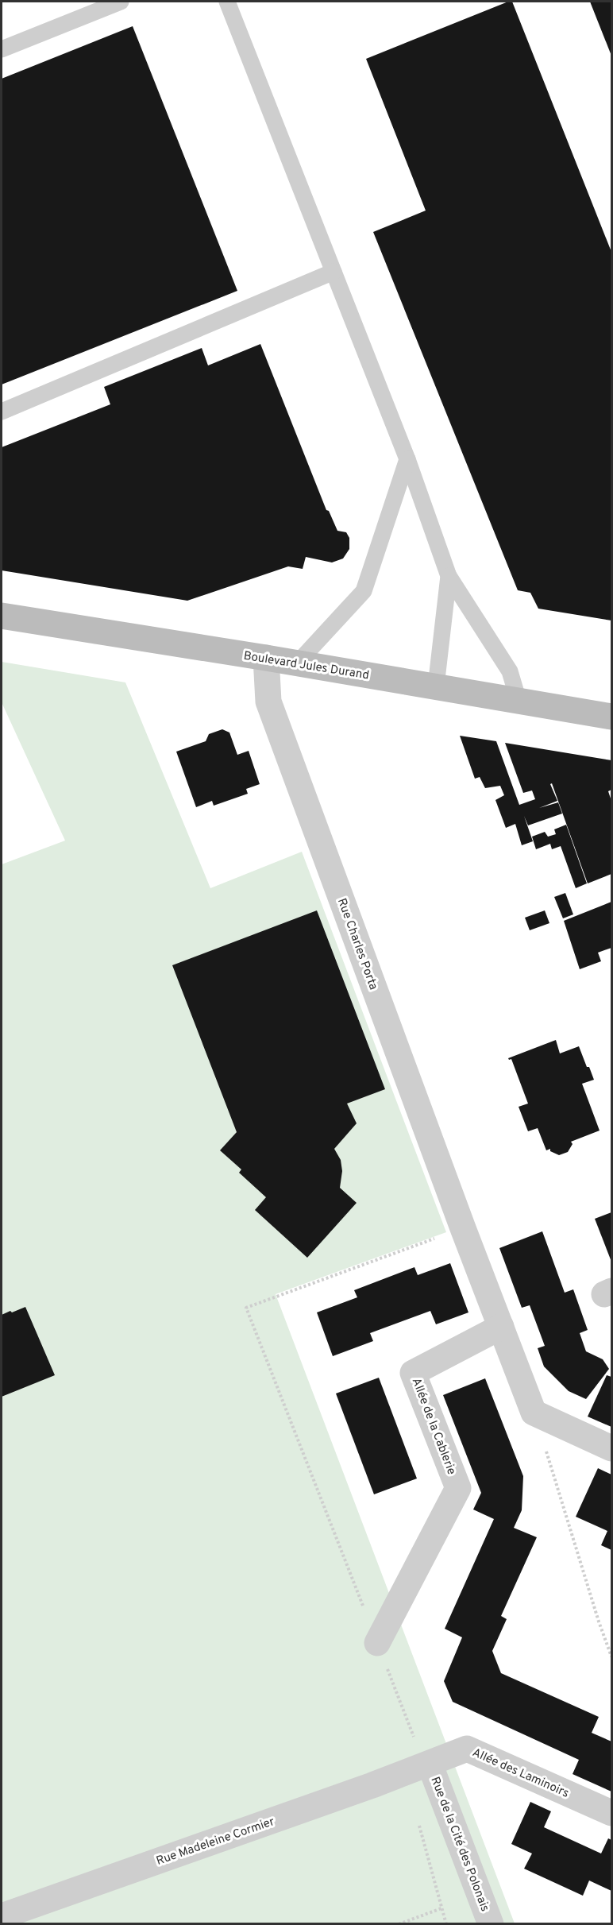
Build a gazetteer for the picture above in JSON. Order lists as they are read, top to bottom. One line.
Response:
{"streets":{"main road":["Boulevard Jules Durand"],"street":["Rue Charles Porta","Allée de la Cablerie","Allée des Laminoirs","Rue Madeleine Cormier","Rue de la Cité des Polonais"]},"crossings":[["Boulevard Jules Durand","Rue Charles Porta"],["Allée des Laminoirs","Rue Madeleine Cormier"],["Allée des Laminoirs","Rue de la Cité des Polonais"],["Rue Madeleine Cormier","Rue de la Cité des Polonais"]]}
